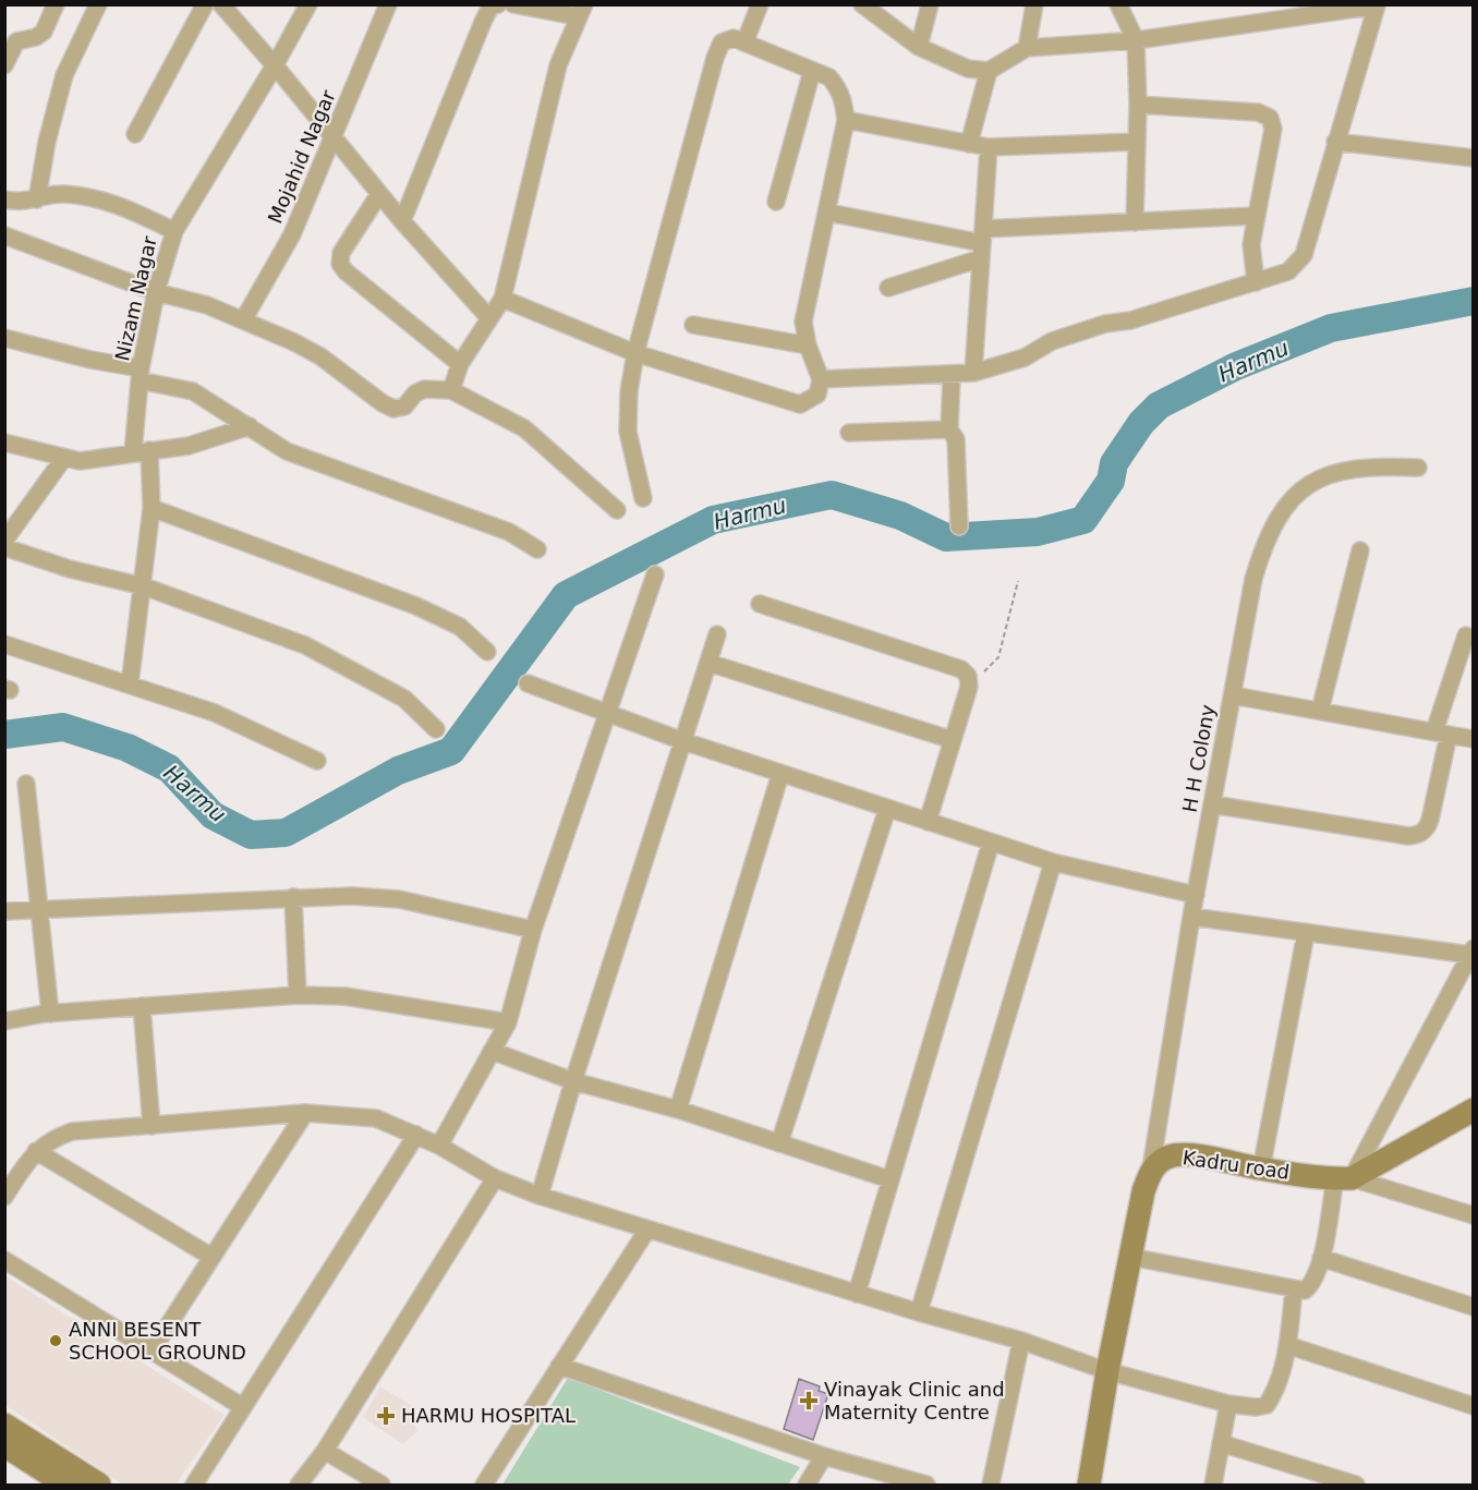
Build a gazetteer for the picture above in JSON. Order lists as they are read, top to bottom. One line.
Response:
{"streets":{"main road":["Kadru road"],"street":["Mojahid Nagar","Nizam Nagar","H H Colony"]},"crossings":[["H H Colony","Kadru road"]],"water":["Harmu"],"places":{"other":["ANNI BESENT SCHOOL GROUND"],"health":["Vinayak Clinic and Maternity Centre","HARMU HOSPITAL"]}}
